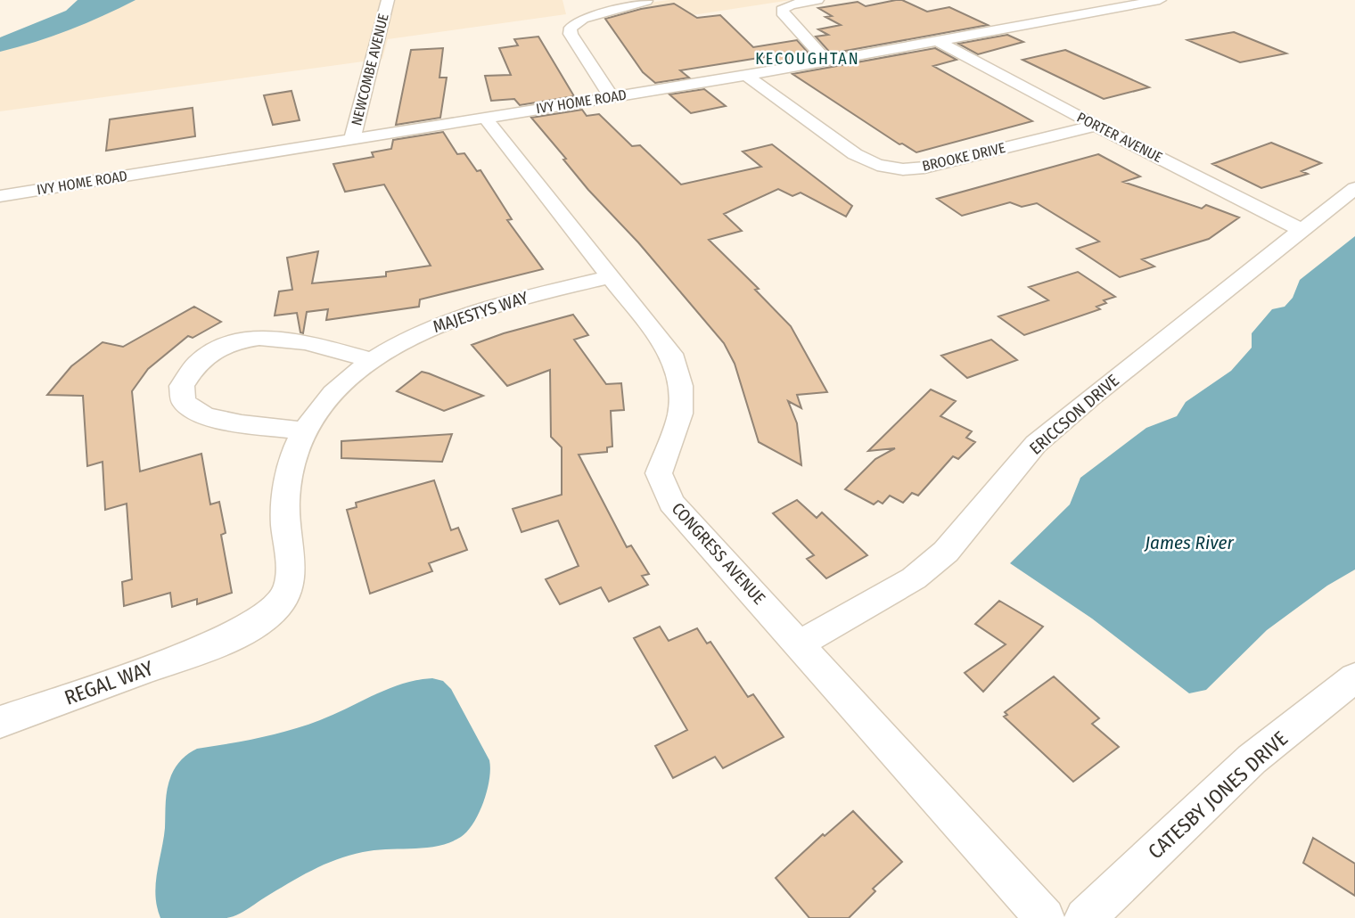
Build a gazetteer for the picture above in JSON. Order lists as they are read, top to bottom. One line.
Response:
{"streets":{"street":["NEWCOMBE AVENUE","IVY HOME ROAD","PORTER AVENUE","BROOKE DRIVE","MAJESTYS WAY","ERICCSON DRIVE","CONGRESS AVENUE","REGAL WAY","CATESBY JONES DRIVE"]},"crossings":[["NEWCOMBE AVENUE","IVY HOME ROAD"],["IVY HOME ROAD","PORTER AVENUE"],["IVY HOME ROAD","BROOKE DRIVE"],["IVY HOME ROAD","CONGRESS AVENUE"],["PORTER AVENUE","BROOKE DRIVE"],["PORTER AVENUE","ERICCSON DRIVE"],["MAJESTYS WAY","CONGRESS AVENUE"],["MAJESTYS WAY","REGAL WAY"],["ERICCSON DRIVE","CONGRESS AVENUE"]],"districts":["KECOUGHTAN"],"water":["James River"]}
